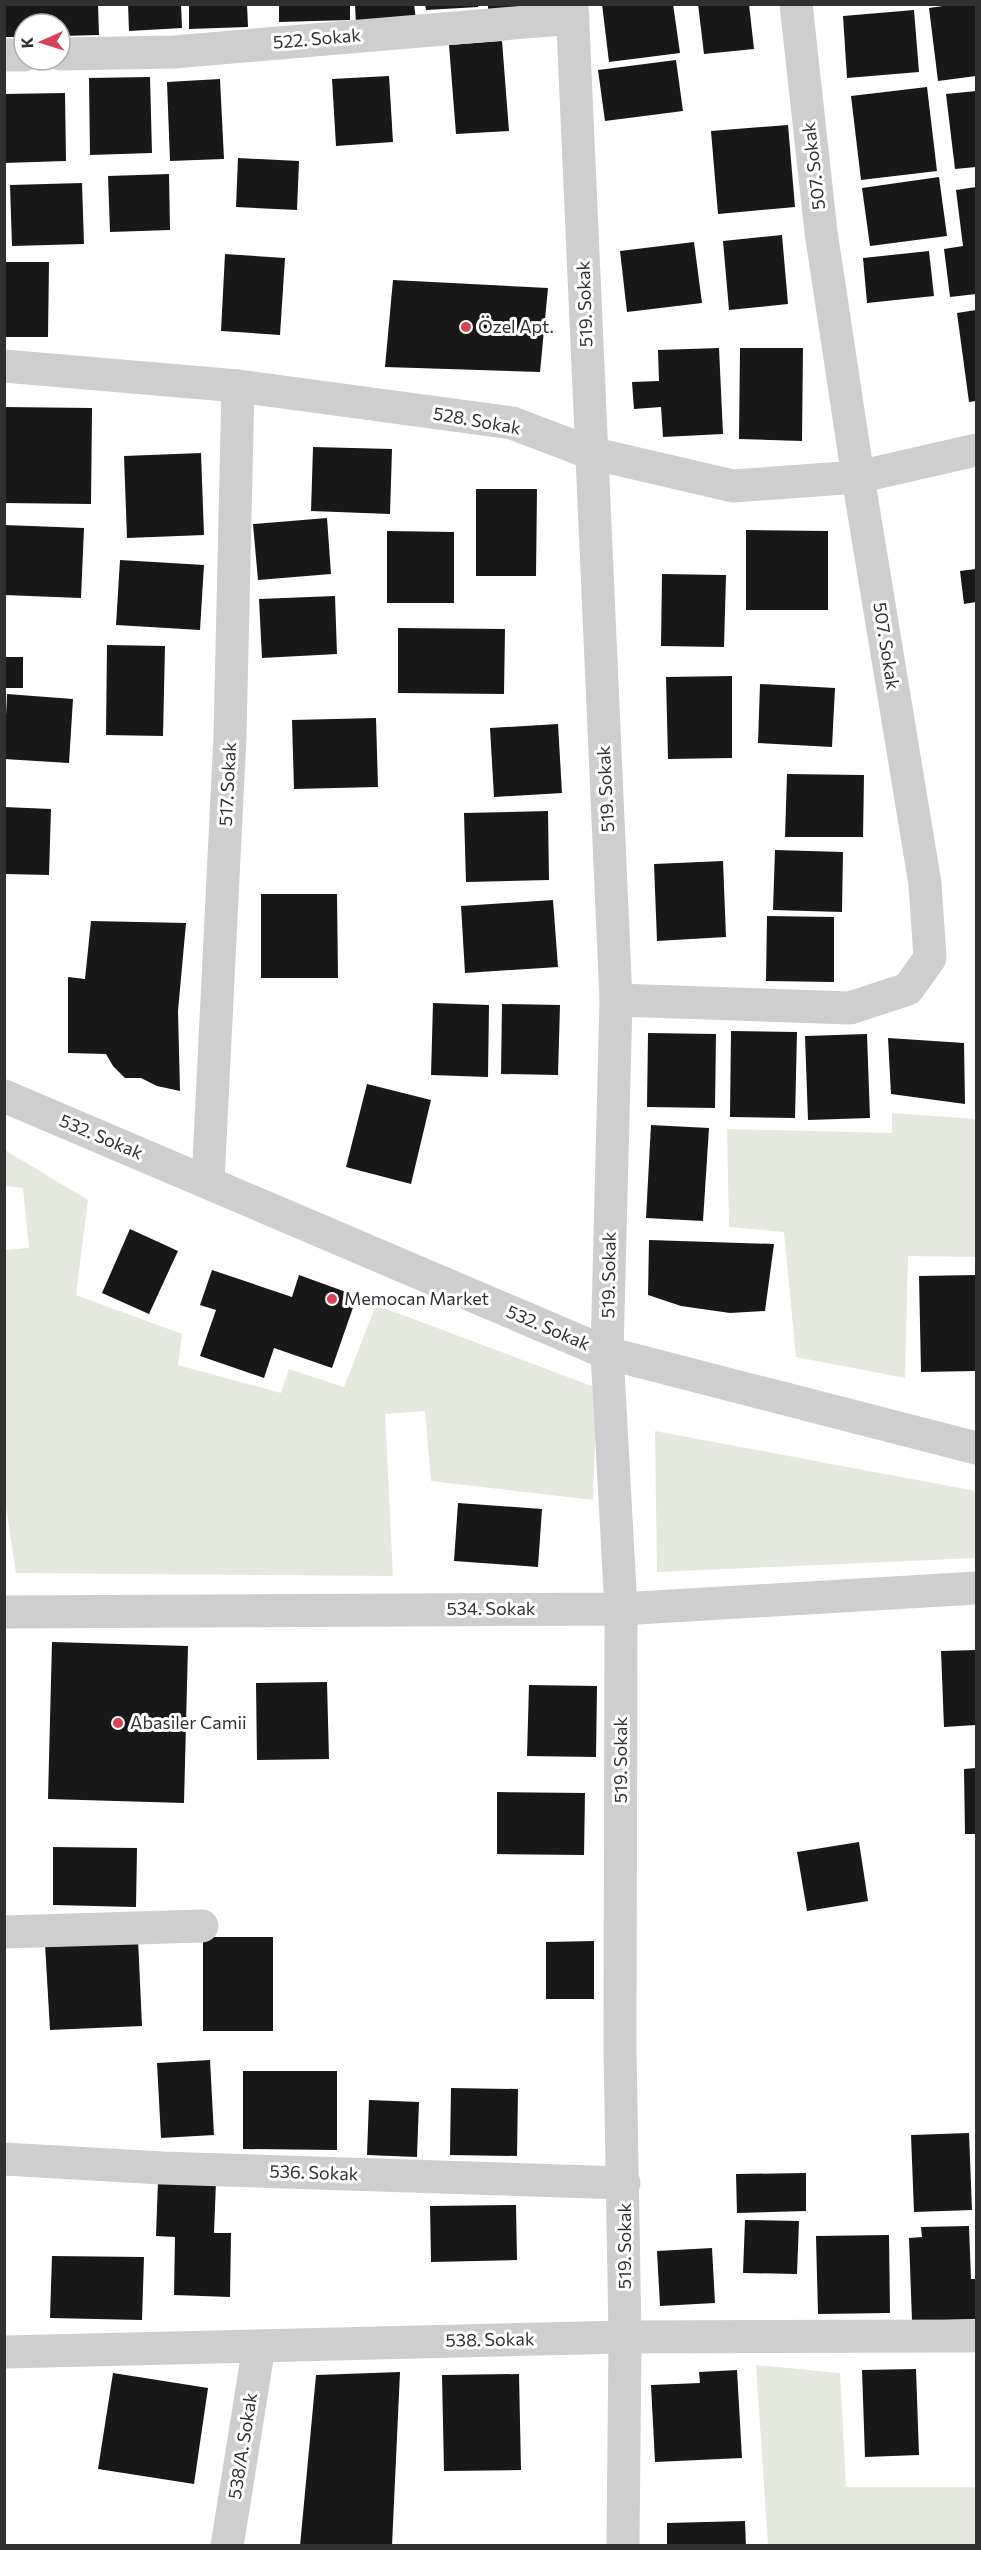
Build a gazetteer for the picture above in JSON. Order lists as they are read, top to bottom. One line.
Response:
{"streets":{"street":["522. Sokak","507. Sokak","519. Sokak","528. Sokak","517. Sokak","532. Sokak","534. Sokak","536. Sokak","538. Sokak","538/A. Sokak"]},"crossings":[["522. Sokak","519. Sokak"],["507. Sokak","519. Sokak"],["507. Sokak","528. Sokak"],["519. Sokak","528. Sokak"],["519. Sokak","532. Sokak"],["519. Sokak","534. Sokak"],["519. Sokak","536. Sokak"],["519. Sokak","538. Sokak"],["528. Sokak","517. Sokak"],["517. Sokak","532. Sokak"],["538. Sokak","538/A. Sokak"]],"places":["Özel Apt.","Memocan Market","Abasiler Camii"],"north":"left"}
